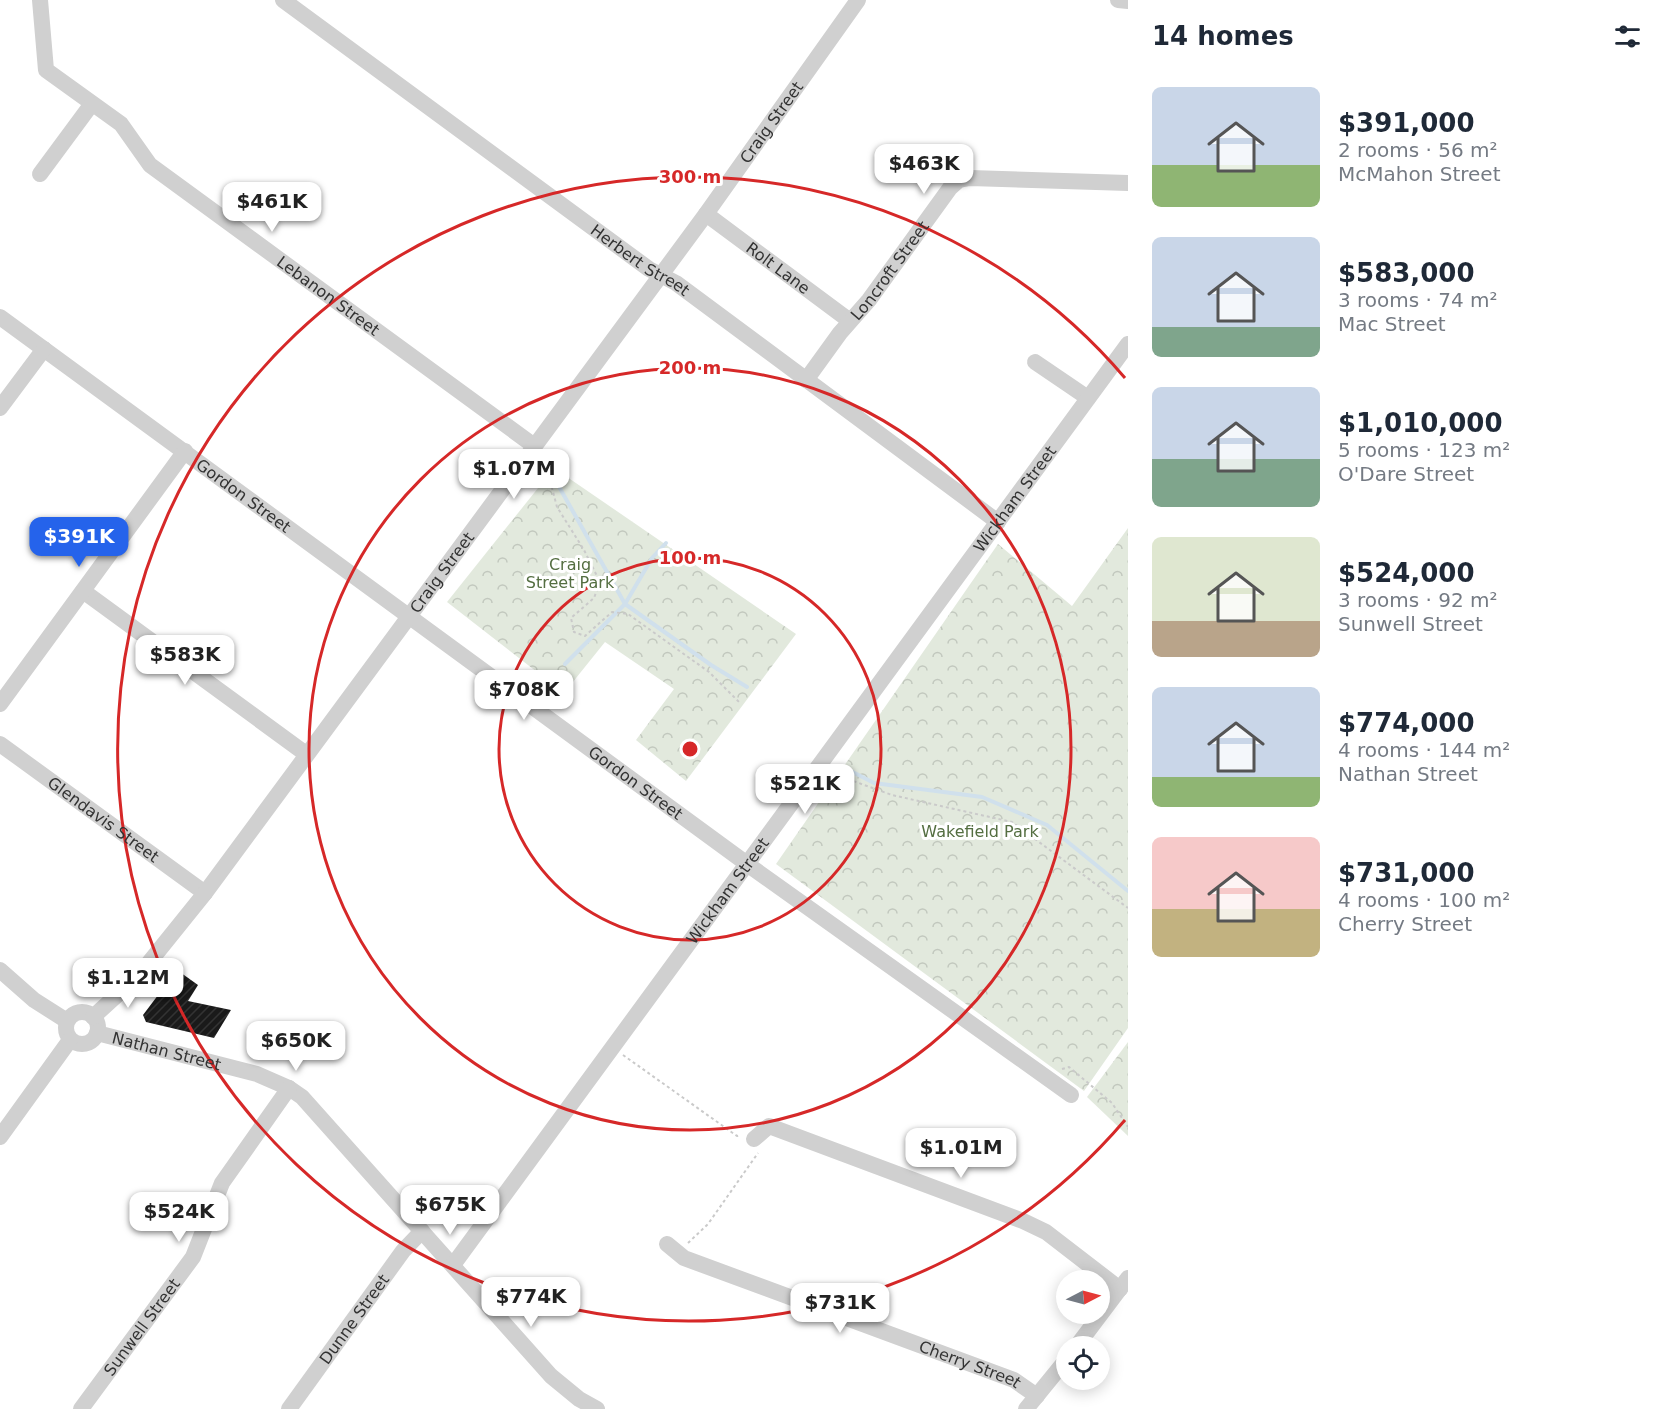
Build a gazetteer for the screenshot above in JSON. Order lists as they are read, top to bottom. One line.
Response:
{"streets":{"street":["Craig Street","Herbert Street","Rolt Lane","Loncroft Street","Lebanon Street","Gordon Street","Wickham Street","Glendavis Street","Nathan Street","Dunne Street","Sunwell Street","Cherry Street"]},"crossings":[["Craig Street","Herbert Street"],["Craig Street","Rolt Lane"],["Craig Street","Lebanon Street"],["Craig Street","Gordon Street"],["Craig Street","Glendavis Street"],["Craig Street","Nathan Street"],["Herbert Street","Loncroft Street"],["Herbert Street","Wickham Street"],["Rolt Lane","Loncroft Street"],["Gordon Street","Wickham Street"],["Wickham Street","Nathan Street"],["Nathan Street","Dunne Street"],["Nathan Street","Sunwell Street"]],"parks":["Craig Street Park","Wakefield Park"],"north":"right","page":{"heading":"14 homes","list":[{"name":"$391,000","note":"2 rooms · 56 m² · McMahon Street"},{"name":"$583,000","note":"3 rooms · 74 m² · Mac Street"},{"name":"$1,010,000","note":"5 rooms · 123 m² · O'Dare Street"},{"name":"$524,000","note":"3 rooms · 92 m² · Sunwell Street"},{"name":"$774,000","note":"4 rooms · 144 m² · Nathan Street"},{"name":"$731,000","note":"4 rooms · 100 m² · Cherry Street"}],"price":["$463K","$461K","$1.07M","$391K","$583K","$708K","$521K","$1.12M","$650K","$1.01M","$675K","$524K","$774K","$731K"]},"rings":["300 m","200 m","100 m"]}
